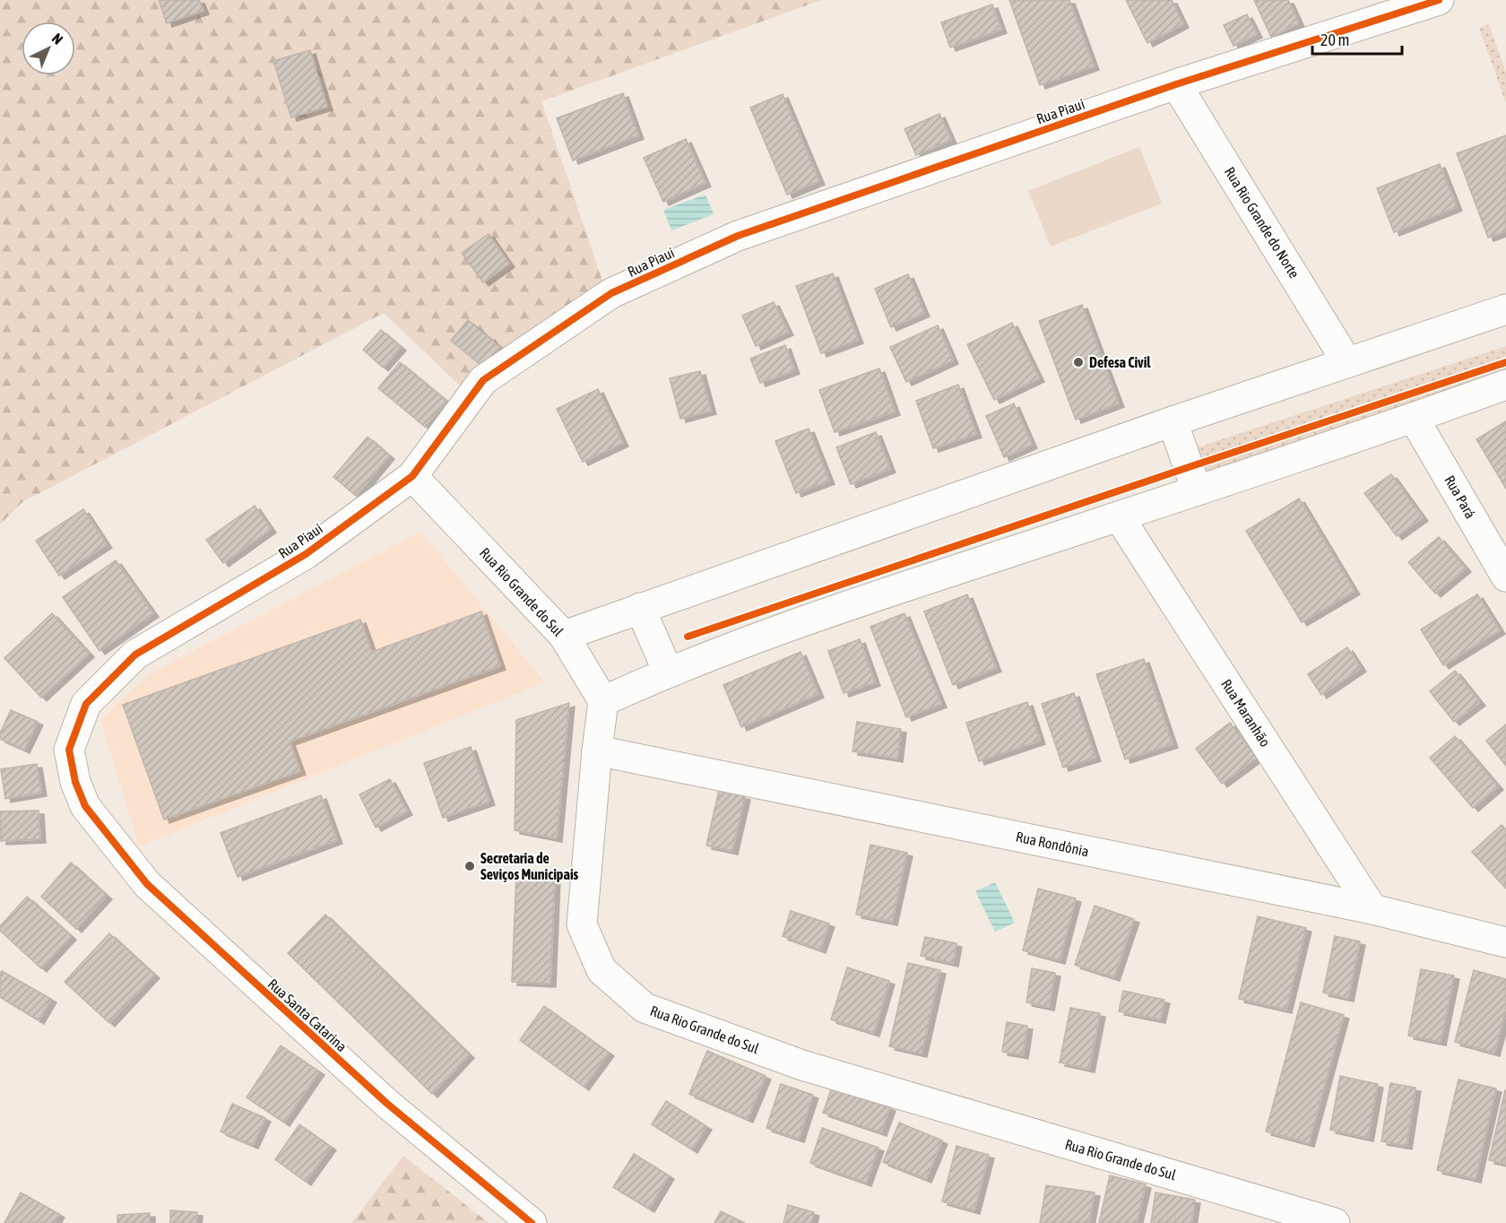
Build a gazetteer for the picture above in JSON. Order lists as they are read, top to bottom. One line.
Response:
{"streets":{"street":["Rua Piaui","Rua Rio Grande do Norte","Rua Pará","Rua Rio Grande do Sul","Rua Maranhão","Rua Rondônia","Rua Santa Catarina"]},"crossings":[["Rua Piaui","Rua Rio Grande do Norte"],["Rua Piaui","Rua Rio Grande do Sul"],["Rua Piaui","Rua Santa Catarina"],["Rua Rio Grande do Sul","Rua Rondônia"],["Rua Maranhão","Rua Rondônia"]],"places":["Defesa Civil","Secretaria de Seviços Municipais"],"scale_bar":"20 m","north":"top right"}
